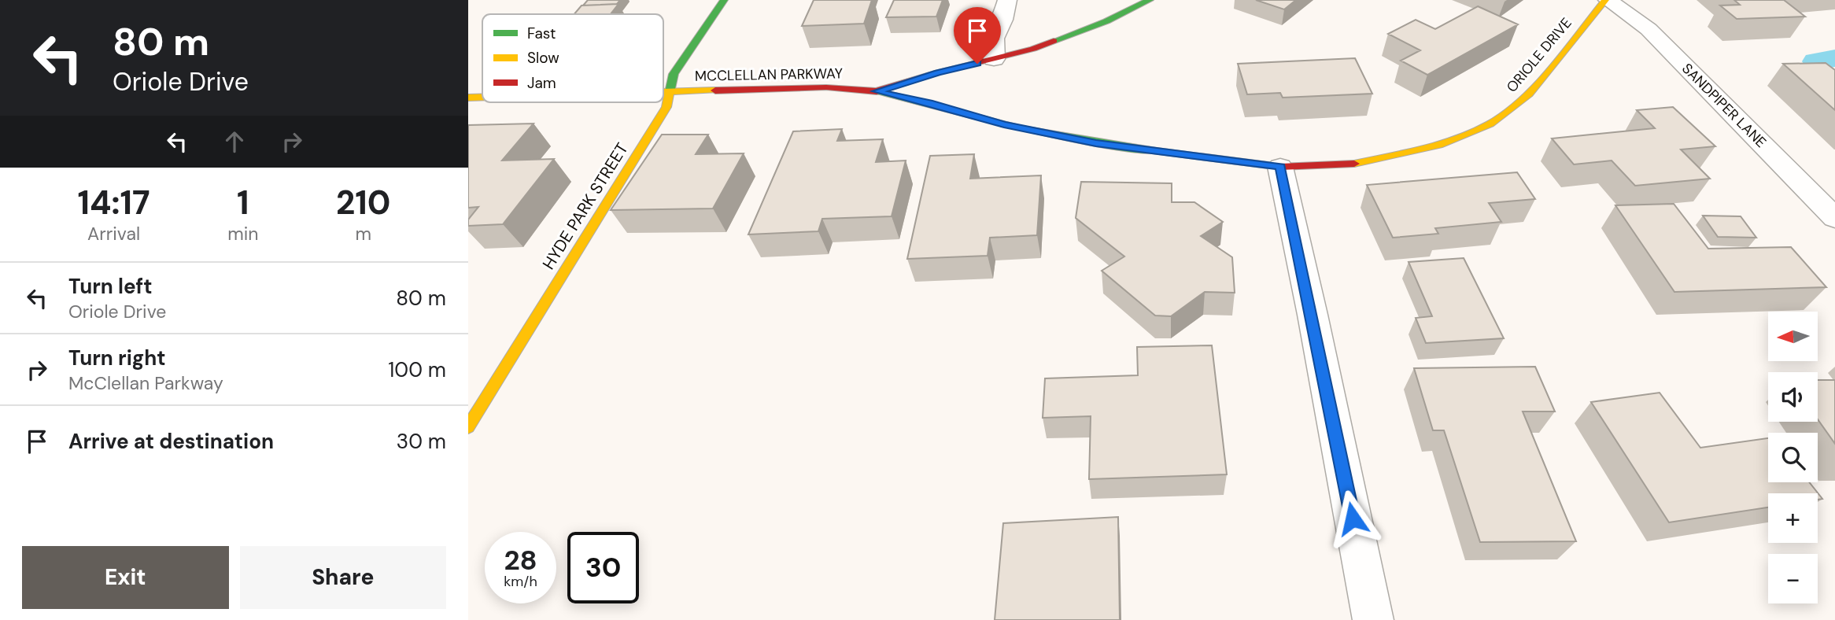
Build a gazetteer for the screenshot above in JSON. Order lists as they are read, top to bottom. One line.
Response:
{"streets":{"street":["ORIOLE DRIVE","MCCLELLAN PARKWAY","SANDPIPER LANE","HYDE PARK STREET"]},"crossings":[["ORIOLE DRIVE","MCCLELLAN PARKWAY"],["ORIOLE DRIVE","SANDPIPER LANE"],["MCCLELLAN PARKWAY","HYDE PARK STREET"]],"legend":["Fast","Slow","Jam"],"north":"left","page":{"turn":["80 m","Oriole Drive"],"eta":["14:17","Arrival","1","min","210","m"],"list":[{"name":"Turn left","note":"Oriole Drive","value":"80 m"},{"name":"Turn right","note":"McClellan Parkway","value":"100 m"},{"name":"Arrive at destination","value":"30 m"}],"map_buttons":["+","−"],"speed":"28 km/h","limit":"30","buttons":["Exit","Share"]}}
